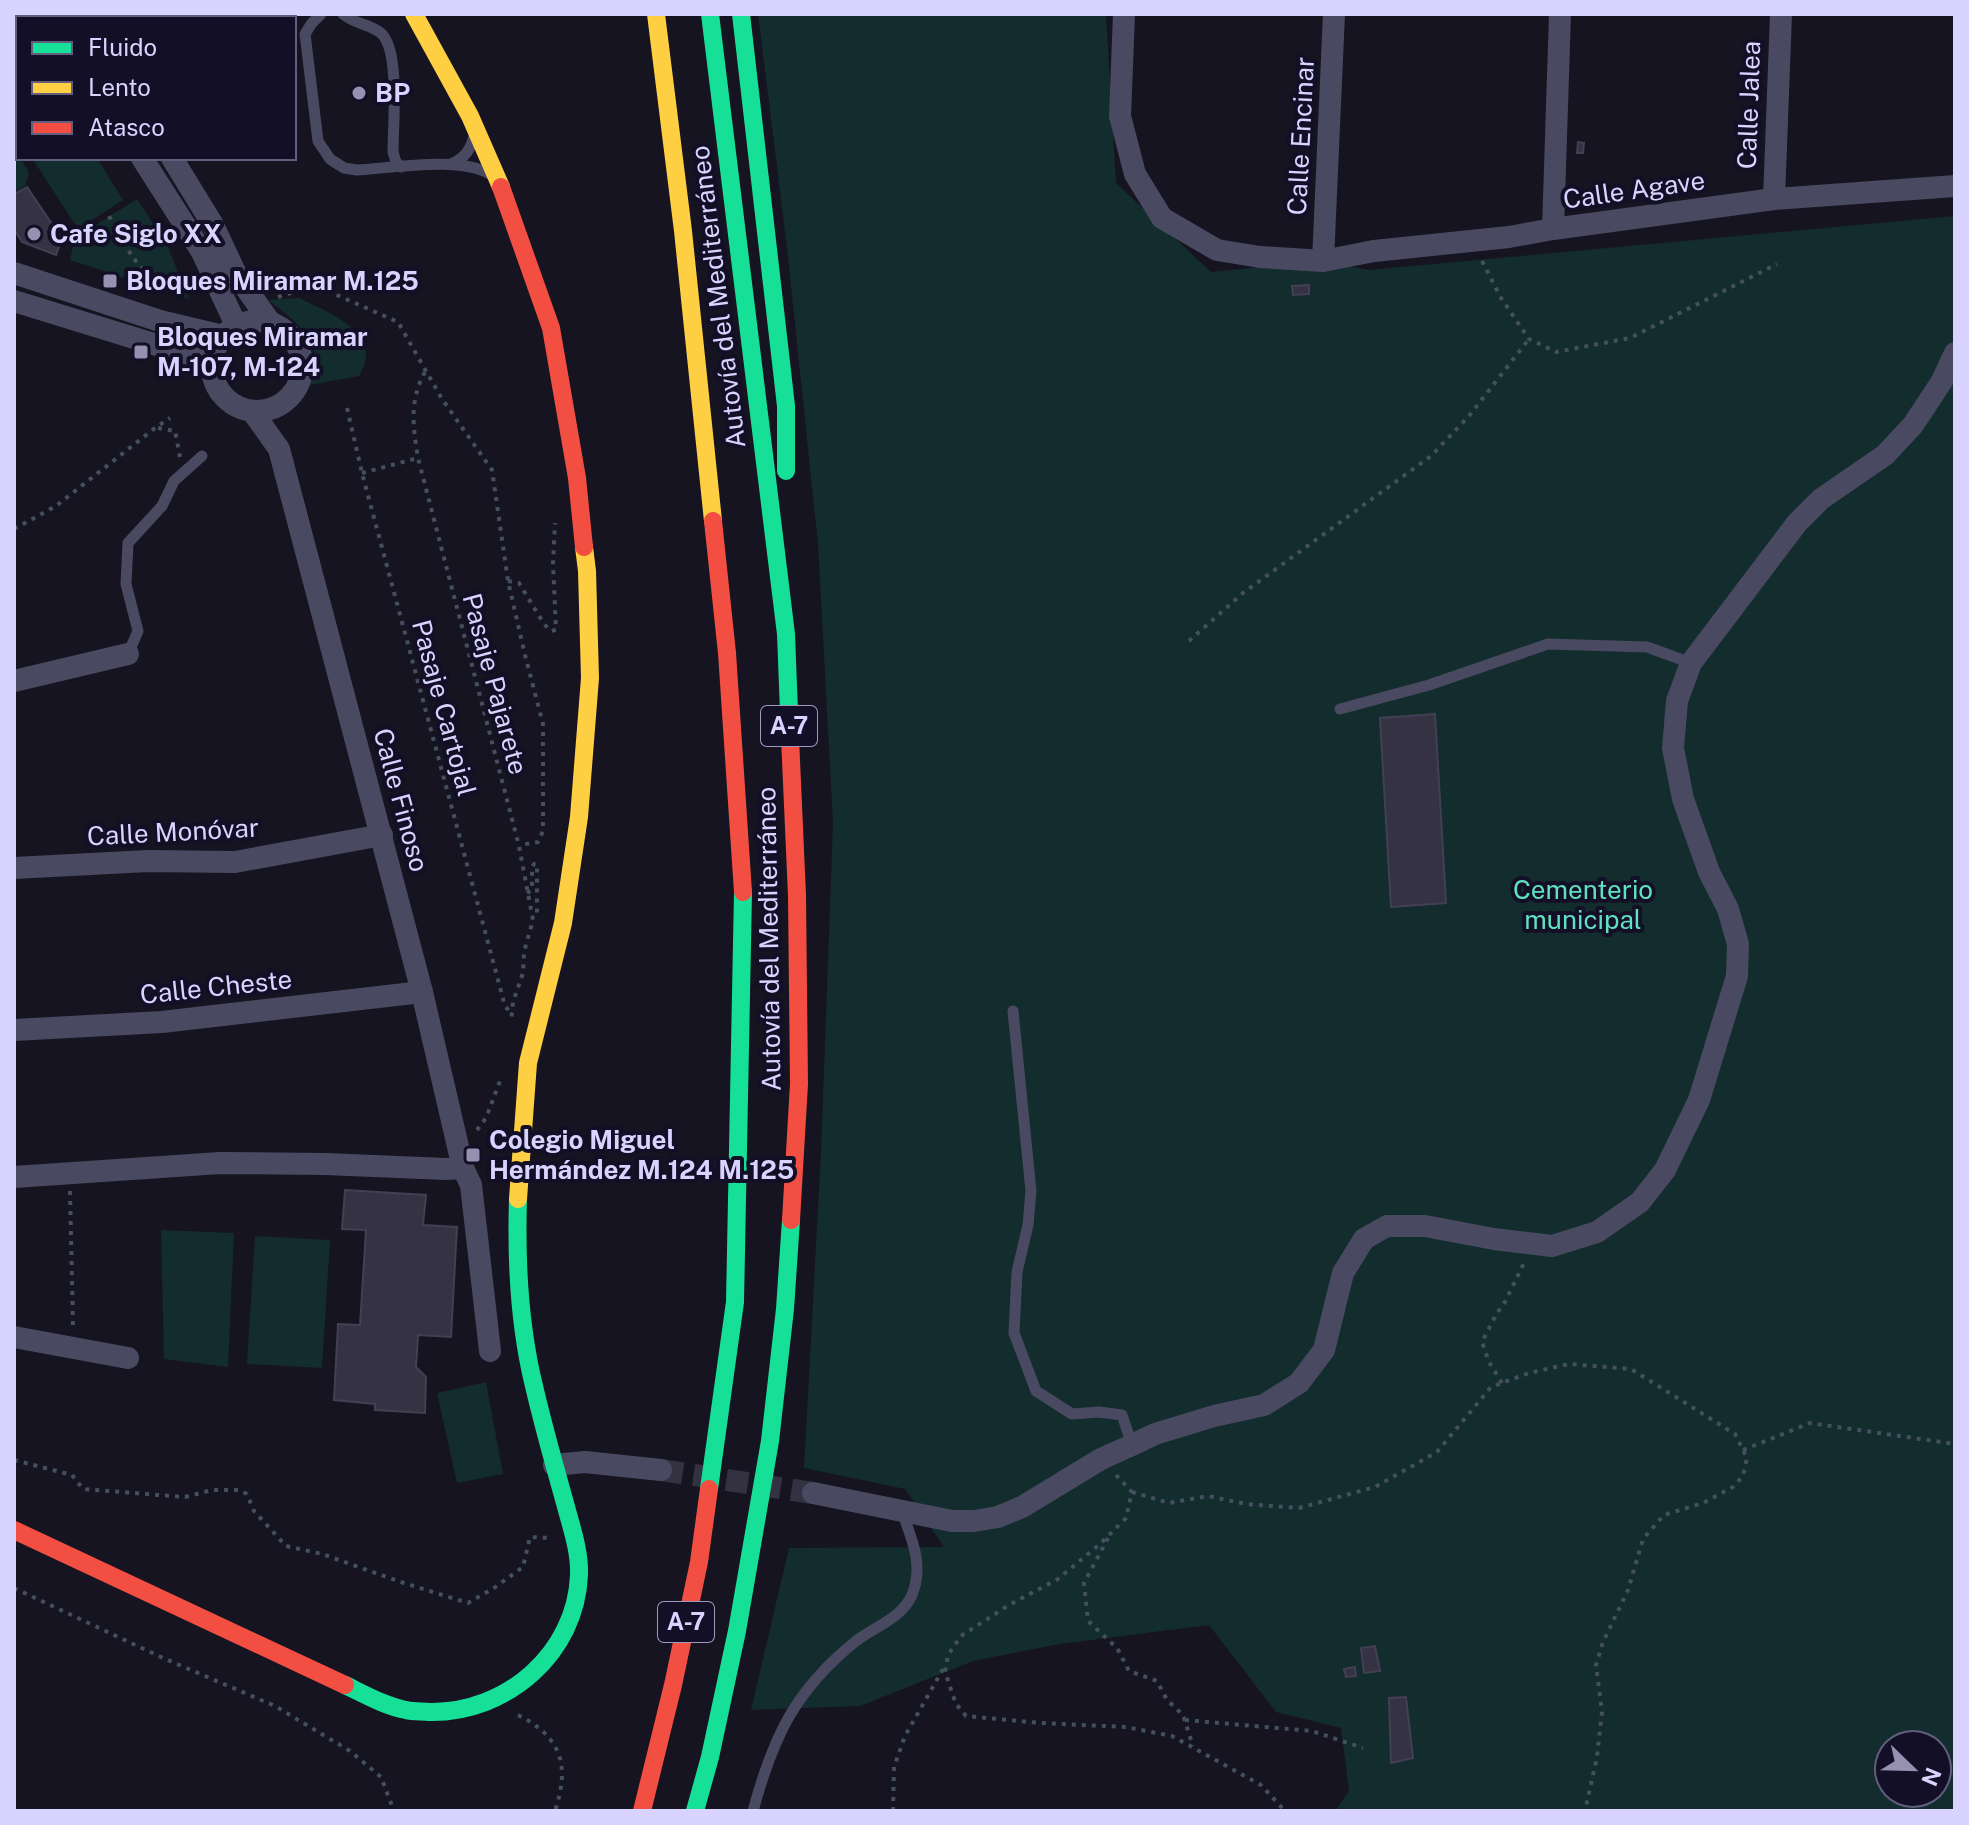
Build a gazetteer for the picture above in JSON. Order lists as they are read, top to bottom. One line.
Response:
{"streets":{"main road":["Autovía del Mediterráneo","A-7"],"street":["Calle Jalea","Calle Encinar","Calle Agave","Calle Finoso","Calle Monóvar","Calle Cheste"],"path":["Pasaje Pajarete","Pasaje Cartojal"]},"crossings":[["Calle Jalea","Calle Agave"],["Calle Encinar","Calle Agave"],["Pasaje Pajarete","Pasaje Cartojal"],["Calle Finoso","Calle Monóvar"],["Calle Finoso","Calle Cheste"]],"parks":["Cementerio municipal"],"places":{"other":["BP","Cafe Siglo XX"],"transit":["Bloques Miramar M.125","Bloques Miramar M-107, M-124","Colegio Miguel Hermández M.124 M.125"]},"legend":["Fluido","Lento","Atasco"],"north":"bottom right"}
